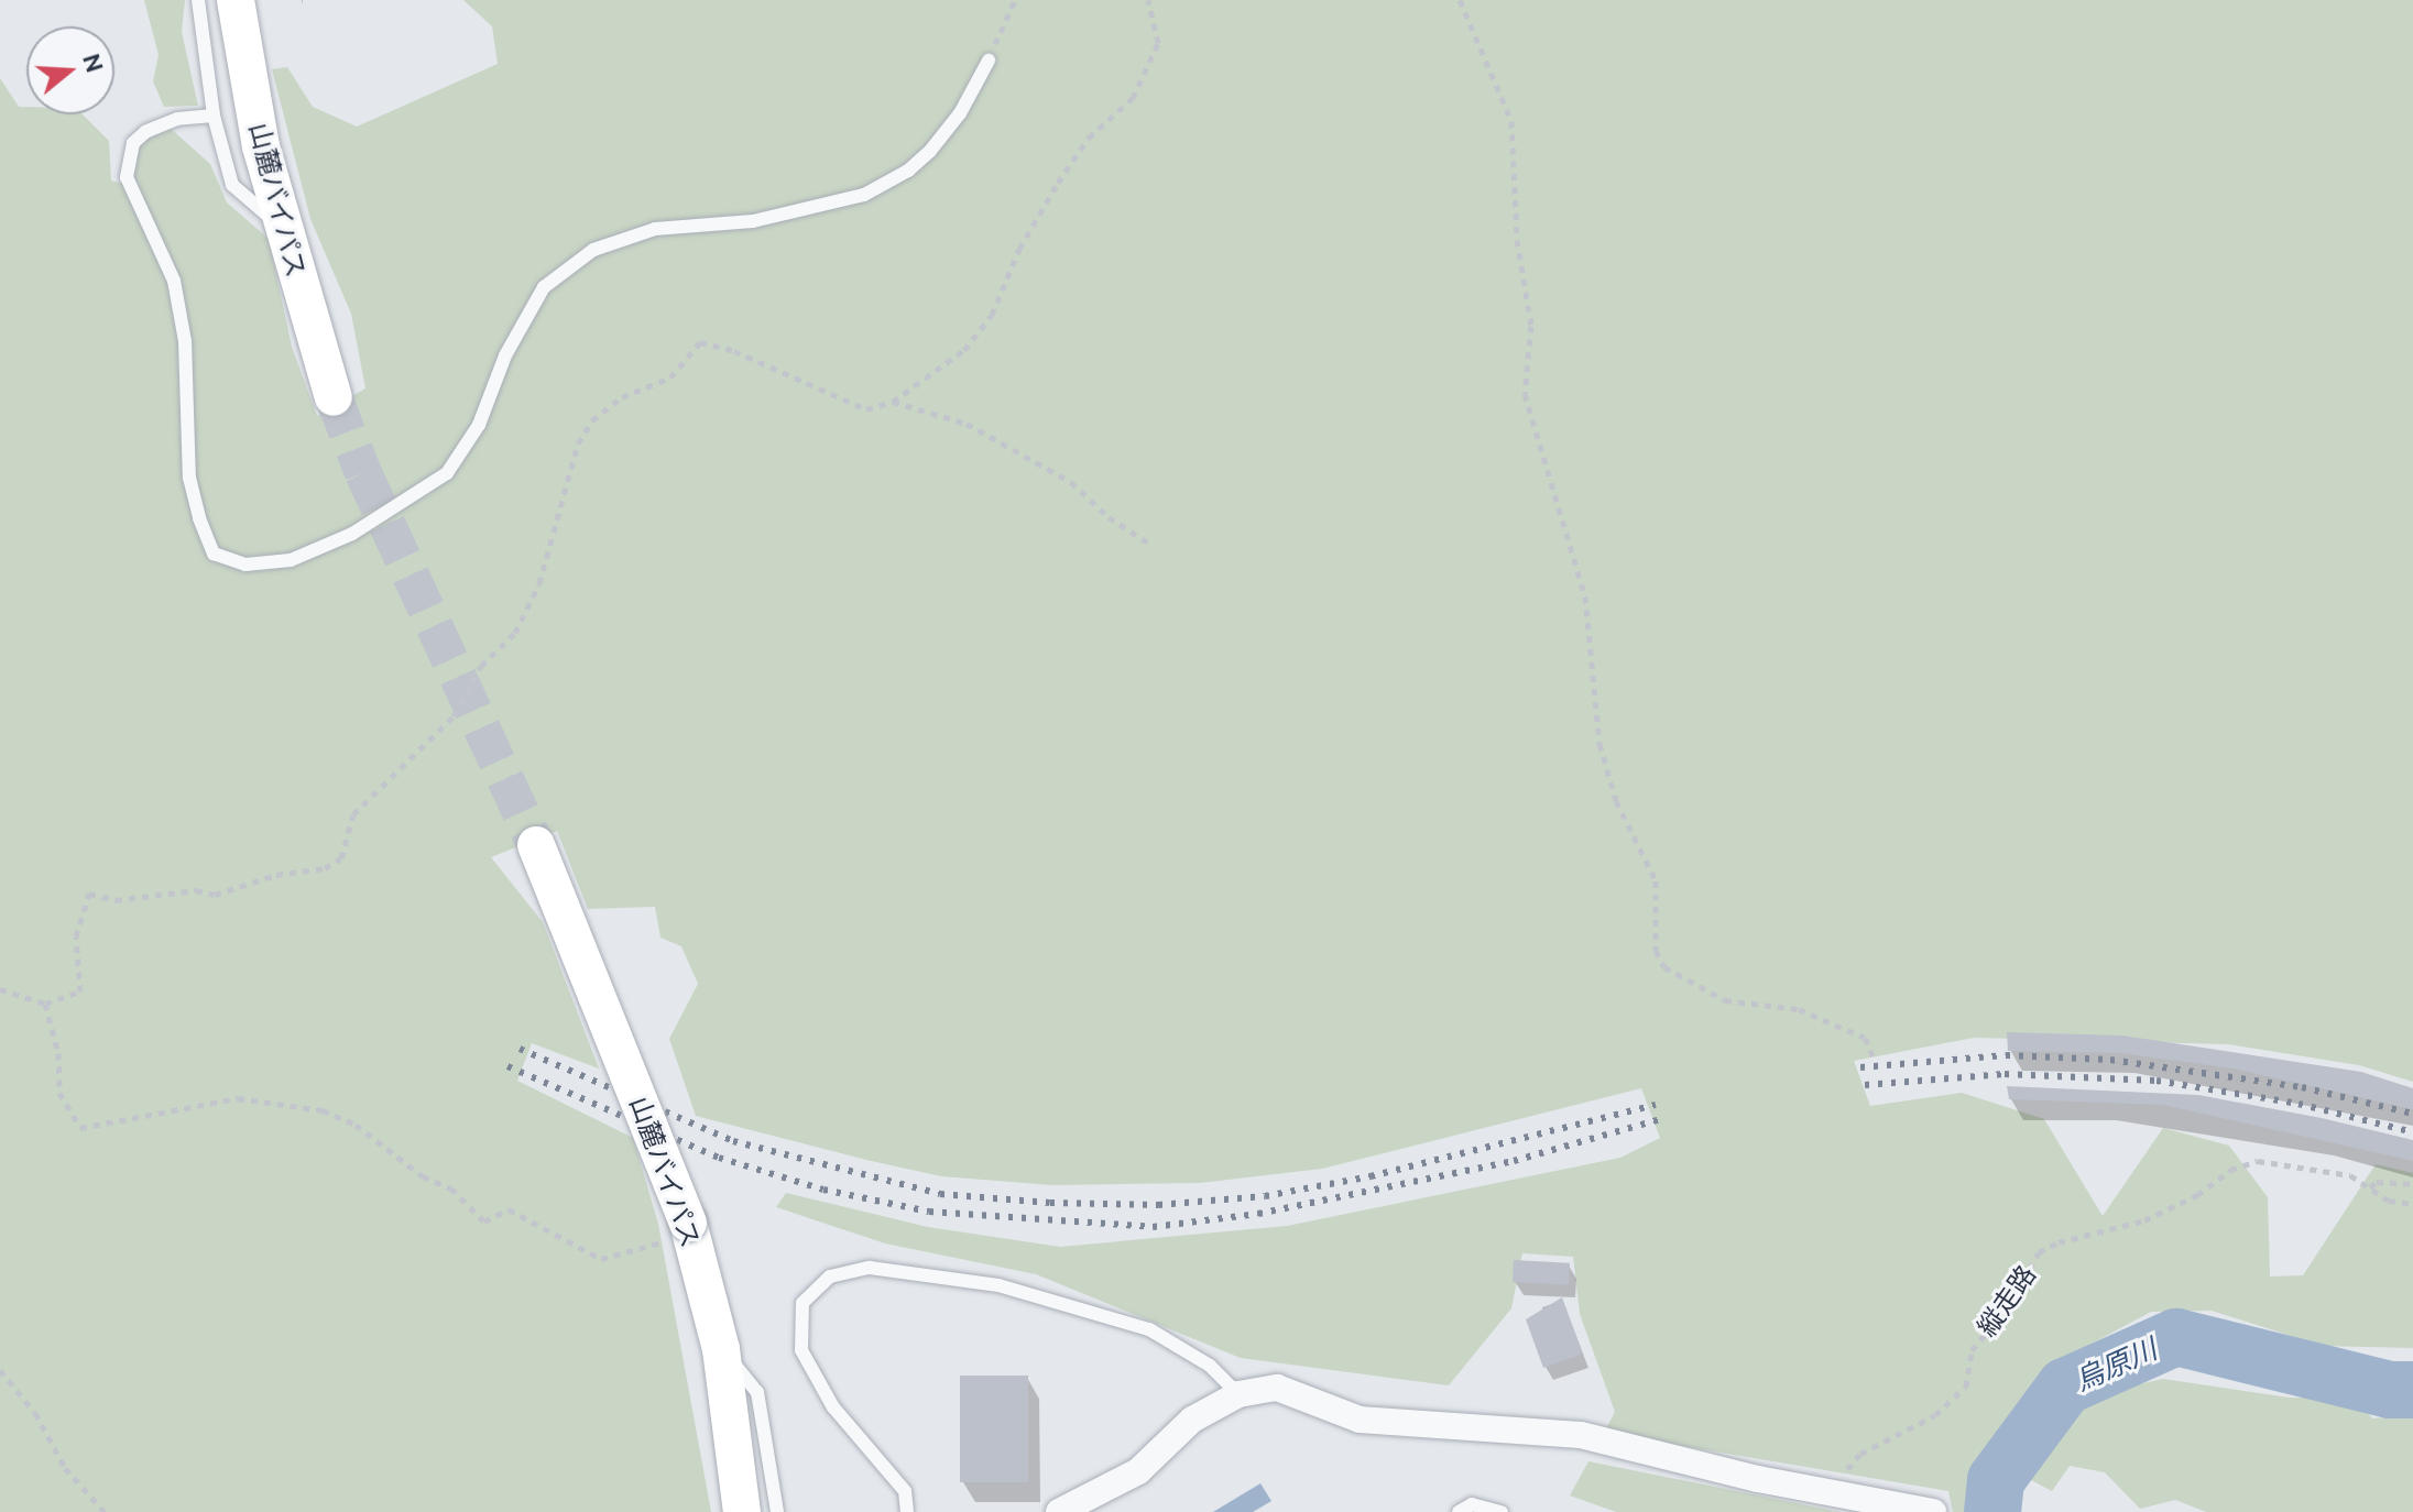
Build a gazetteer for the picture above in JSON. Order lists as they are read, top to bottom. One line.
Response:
{"streets":{"street":["山麓バイパス"],"path":["縦走路"]},"water":["烏原川"],"north":"right"}
